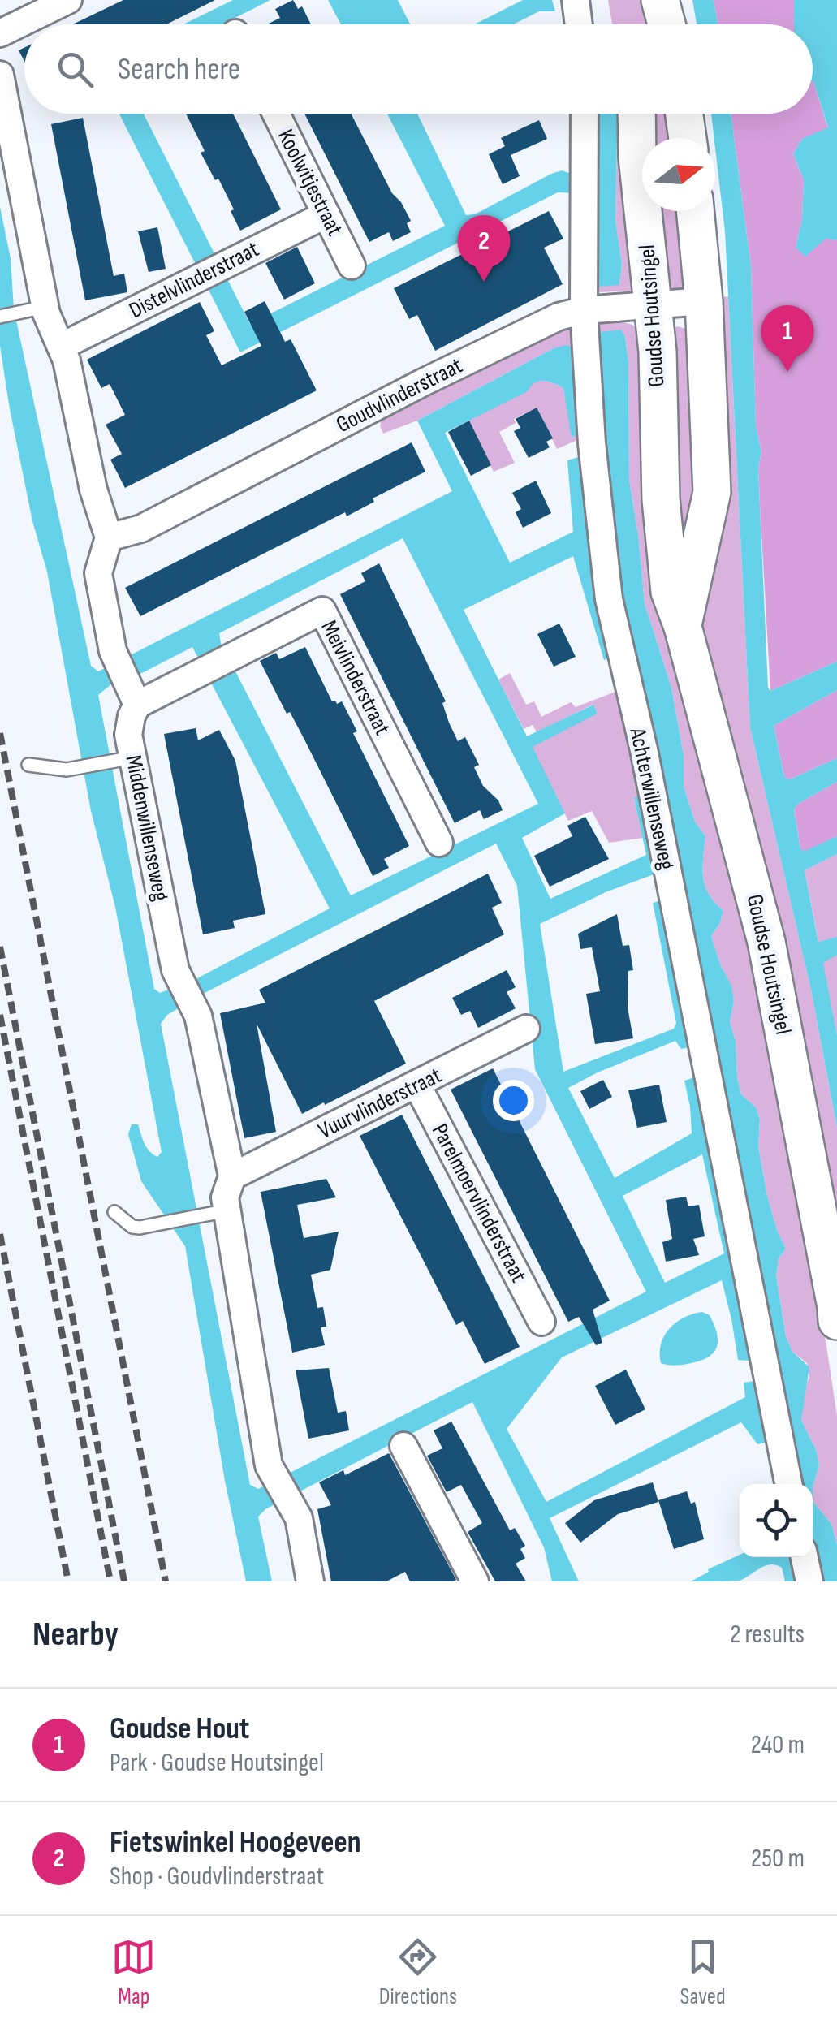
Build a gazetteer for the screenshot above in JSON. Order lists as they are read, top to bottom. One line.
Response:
{"streets":{"main road":["Goudse Houtsingel"],"street":["Koolwitjestraat","Distelvlinderstraat","Goudvlinderstraat","Meivlinderstraat","Achterwillenseweg","Middenwillenseweg","Vuurvlinderstraat","Parelmoervlinderstraat"]},"crossings":[["Koolwitjestraat","Distelvlinderstraat"],["Goudse Houtsingel","Goudvlinderstraat"],["Goudvlinderstraat","Achterwillenseweg"],["Goudvlinderstraat","Middenwillenseweg"],["Meivlinderstraat","Middenwillenseweg"],["Middenwillenseweg","Vuurvlinderstraat"],["Vuurvlinderstraat","Parelmoervlinderstraat"]],"north":"right","page":{"search":"Search here","pins":["2","1"],"heading":["Nearby","2 results"],"list":[{"mark":"1","name":"Goudse Hout","note":"Park · Goudse Houtsingel","value":"240 m"},{"mark":"2","name":"Fietswinkel Hoogeveen","note":"Shop · Goudvlinderstraat","value":"250 m"}],"nav":["Map","Directions","Saved"]}}
